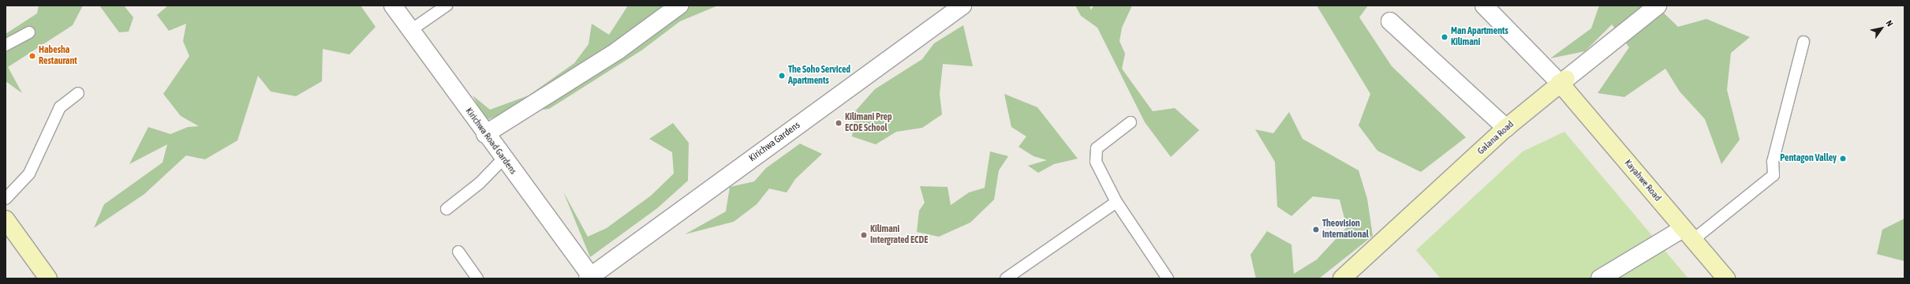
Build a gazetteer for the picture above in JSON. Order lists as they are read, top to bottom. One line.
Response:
{"streets":{"main road":["Galana Road","Kayahwe Road"],"street":["Kirichwa Road Gardens","Kirichwa Gardens"]},"crossings":[["Galana Road","Kayahwe Road"],["Kirichwa Road Gardens","Kirichwa Gardens"]],"places":["Man Apartments Kilimani","Habesha Restaurant","The Soho Serviced Apartments","Kilimani Prep ECDE School","Pentagon Valley","Theovision International","Kilimani Intergrated ECDE"],"north":"top right"}
